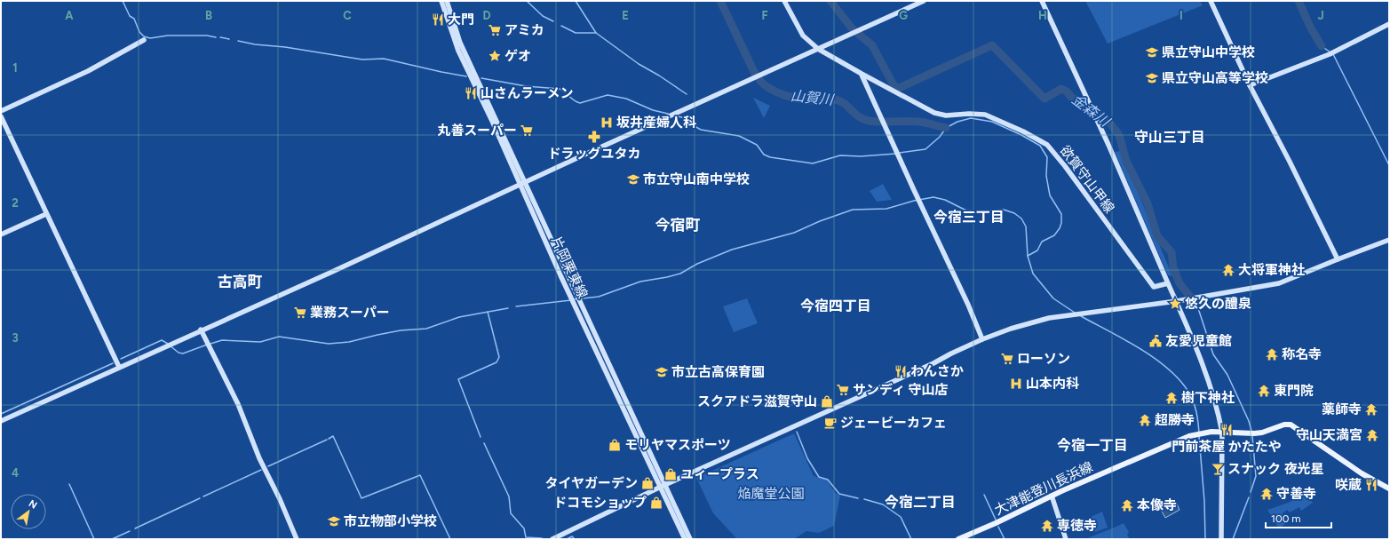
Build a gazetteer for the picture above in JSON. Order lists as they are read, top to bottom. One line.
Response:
{"streets":{"main road":["大津能登川長浜線"],"street":["欲賀守山甲線","片岡栗東線"]},"districts":["守山三丁目","今宿三丁目","今宿町","古高町","今宿四丁目","今宿一丁目","今宿二丁目"],"water":["山賀川","金森川"],"parks":["焔魔堂公園"],"places":{"restaurant":["大門","山さんラーメン","わんさか","門前茶屋 かたたや","咲蔵"],"supermarket":["アミカ","丸善スーパー","業務スーパー","ローソン","サンディ 守山店"],"school or university":["県立守山中学校","県立守山高等学校","市立守山南中学校","市立古高保育園","市立物部小学校"],"place":["ゲオ","悠久の醴泉"],"hospital":["坂井産婦人科","山本内科"],"pharmacy":["ドラッグユタカ"],"temple":["大将軍神社","称名寺","東門院","樹下神社","薬師寺","超勝寺","守山天満宮","守善寺","本像寺","専徳寺"],"public building":["友愛児童館"],"shop":["スクアドラ滋賀守山","モリヤマスポーツ","ユィープラス","タイヤガーデン","ドコモショップ"],"cafe":["ジェービーカフェ"],"bar":["スナック 夜光星"]},"scale_bar":"100 m","north":"top right","grid":{"columns":["A","B","C","D","E","F","G","H","I","J"],"rows":["1","2","3","4"]}}
